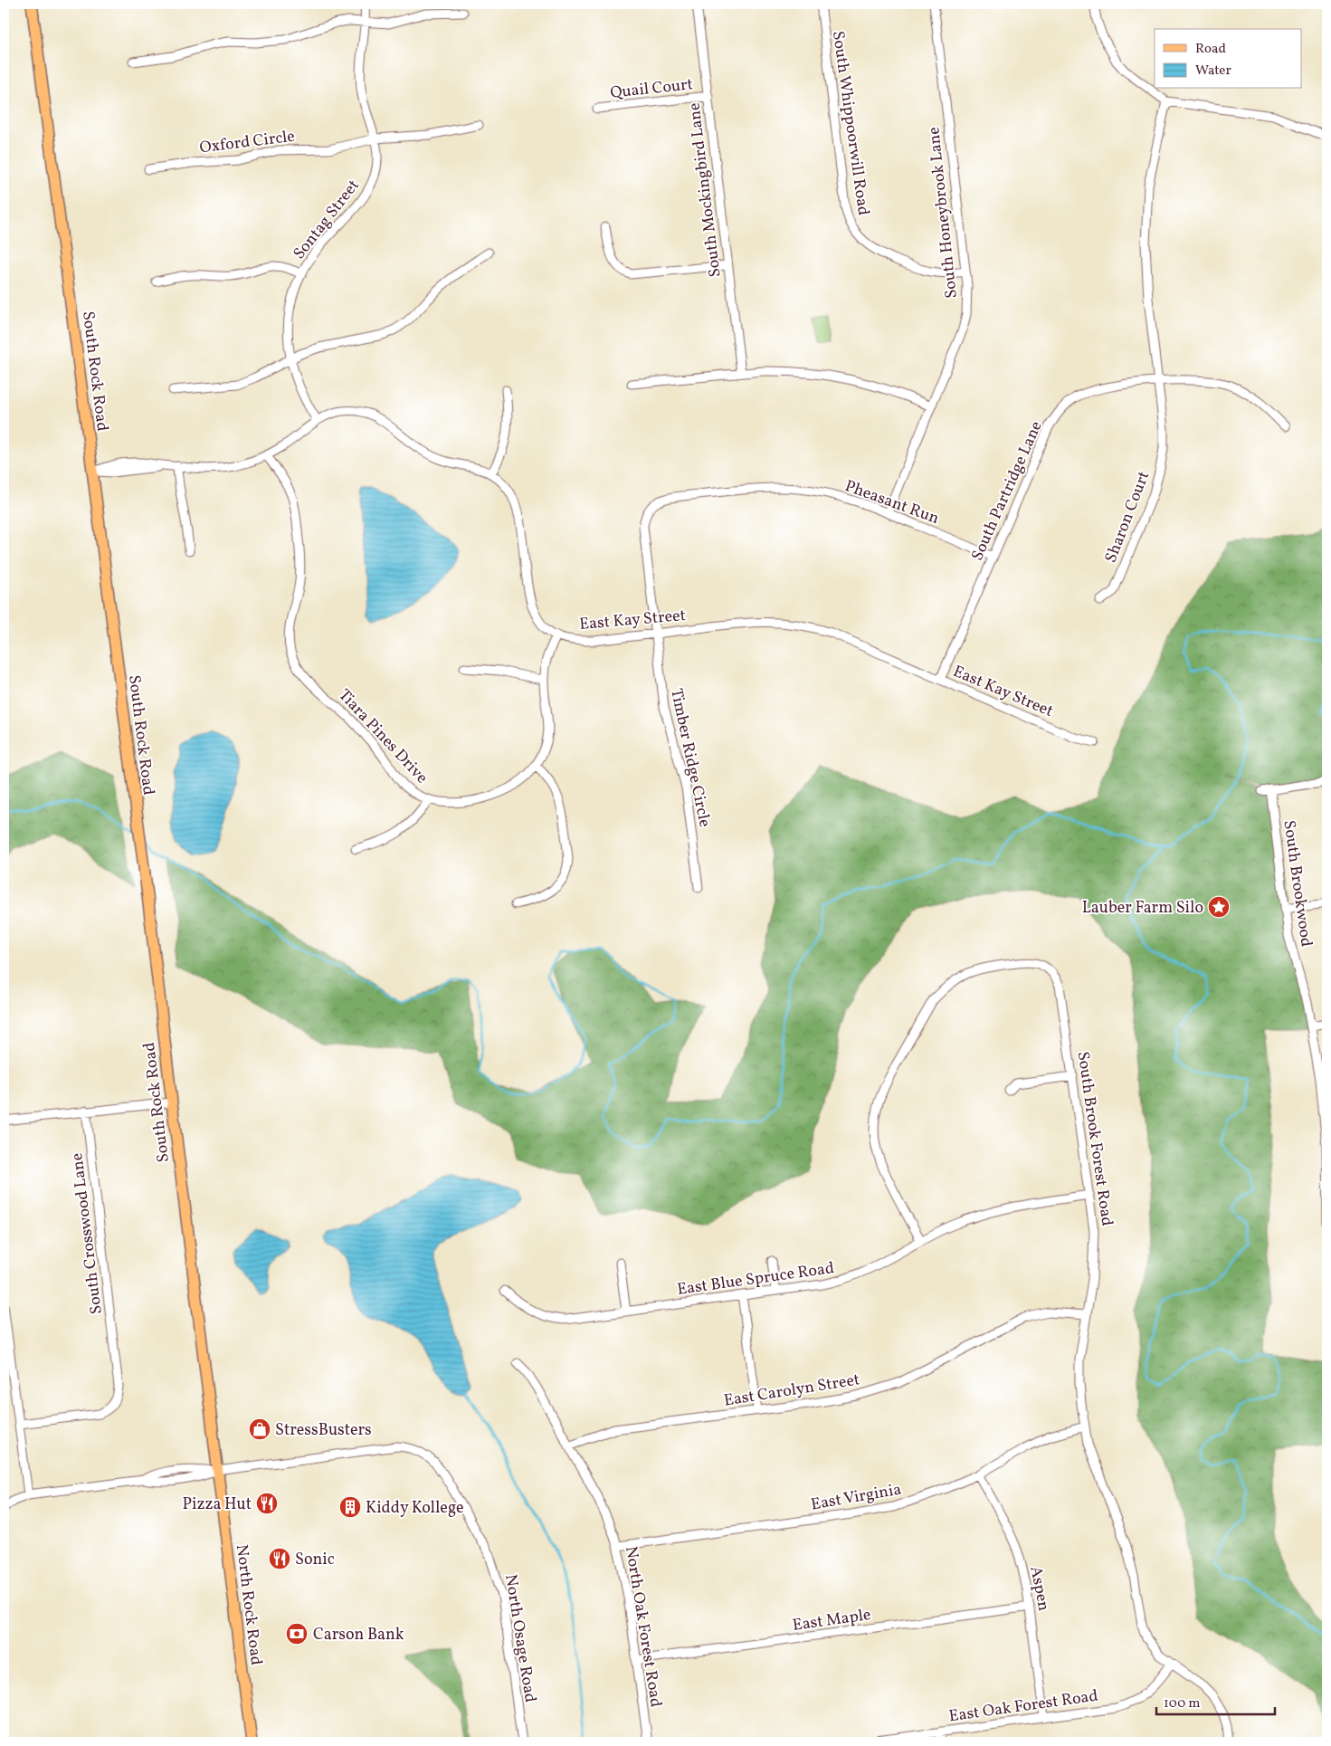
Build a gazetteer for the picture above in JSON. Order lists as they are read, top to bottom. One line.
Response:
{"streets":{"main road":["South Rock Road","North Rock Road"],"street":["Quail Court","South Whippoorwill Road","Oxford Circle","South Mockingbird Lane","South Honeybrook Lane","Sontag Street","South Partridge Lane","Pheasant Run","Sharon Court","East Kay Street","Tiara Pines Drive","Timber Ridge Circle","South Brookwood","South Brook Forest Road","South Crosswood Lane","East Blue Spruce Road","East Carolyn Street","East Virginia","Aspen","East Maple","North Oak Forest Road","North Osage Road","East Oak Forest Road"]},"crossings":[["Quail Court","South Mockingbird Lane"],["South Whippoorwill Road","South Honeybrook Lane"],["Oxford Circle","Sontag Street"],["South Honeybrook Lane","Pheasant Run"],["Sontag Street","East Kay Street"],["South Rock Road","East Kay Street"],["South Rock Road","North Rock Road"],["South Rock Road","North Osage Road"],["South Partridge Lane","Pheasant Run"],["South Partridge Lane","Sharon Court"],["South Partridge Lane","East Kay Street"],["Pheasant Run","Timber Ridge Circle"],["East Kay Street","Tiara Pines Drive"],["East Kay Street","Timber Ridge Circle"],["South Brook Forest Road","East Blue Spruce Road"],["South Brook Forest Road","East Carolyn Street"],["South Brook Forest Road","East Virginia"],["South Brook Forest Road","East Oak Forest Road"],["East Carolyn Street","North Oak Forest Road"],["East Virginia","Aspen"],["East Virginia","North Oak Forest Road"],["Aspen","East Maple"],["Aspen","East Oak Forest Road"],["North Rock Road","North Osage Road"],["East Maple","North Oak Forest Road"]],"places":{"place":["Lauber Farm Silo"],"shop":["StressBusters"],"restaurant":["Pizza Hut","Sonic"],"building":["Kiddy Kollege"],"bank":["Carson Bank"]},"legend":["Road","Water"],"scale_bar":"100 m"}
